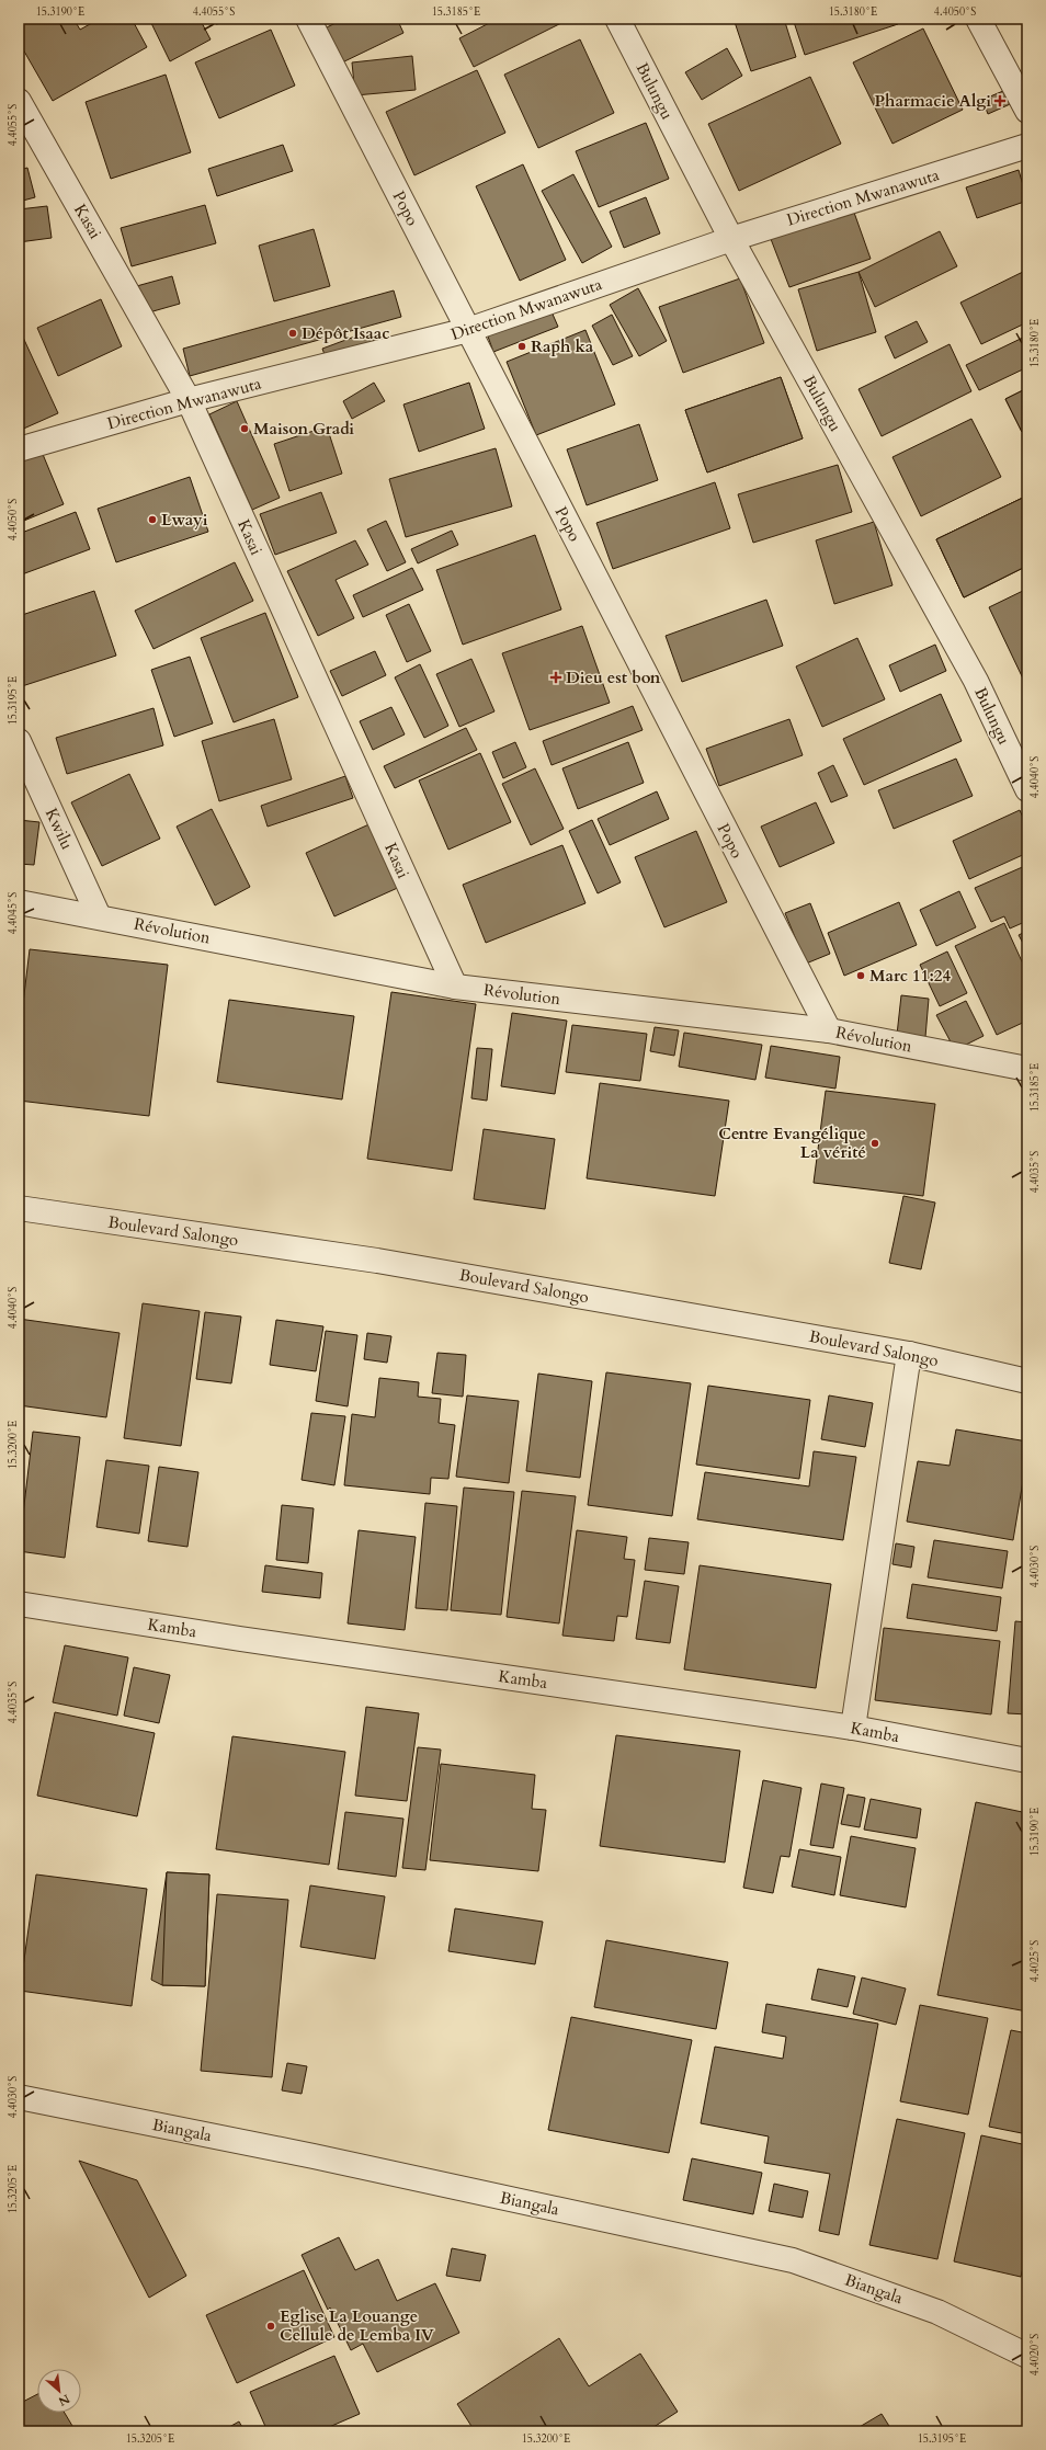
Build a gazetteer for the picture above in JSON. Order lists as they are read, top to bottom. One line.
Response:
{"streets":{"street":["Bulungu","Direction Mwanawuta","Popo","Kasai","Kwilu","Révolution","Boulevard Salongo","Kamba","Biangala"]},"crossings":[["Bulungu","Direction Mwanawuta"],["Direction Mwanawuta","Popo"],["Direction Mwanawuta","Kasai"],["Popo","Révolution"],["Kasai","Révolution"],["Kwilu","Révolution"]],"places":{"health":["Pharmacie Algi","Dieu est bon"],"other":["Dépôt Isaac","Raph ka","Maison Gradi","Lwayi","Marc 11:24","Centre Evangélique La vérité","Eglise La Louange Cellule de Lemba IV"]},"north":"bottom right","coordinates":["15.3190°E","4.4055°S","15.3185°E","15.3180°E","4.4050°S","15.3195°E","4.4040°S","4.4045°S","4.4035°S","15.3200°E","4.4030°S","4.4025°S","15.3205°E","4.4020°S"]}
